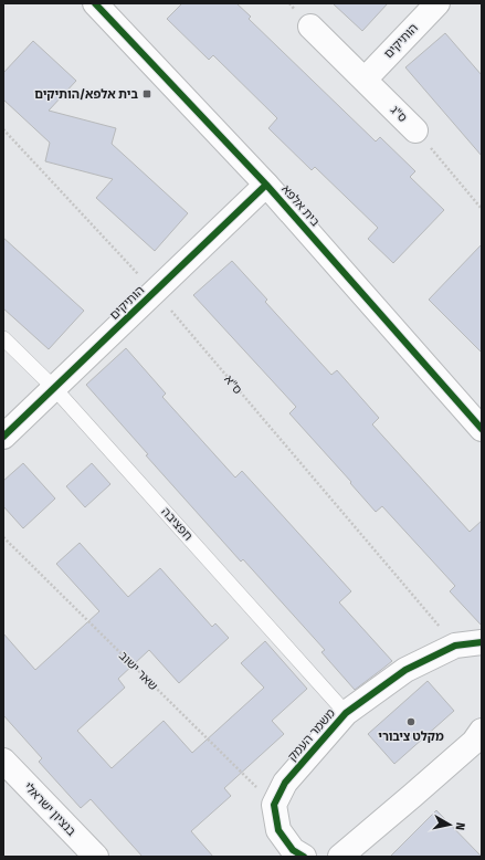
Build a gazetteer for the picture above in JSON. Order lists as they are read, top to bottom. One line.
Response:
{"streets":{"street":["הותיקים","ס\"ג","בית אלפא","משמר העמק","בנציון ישראלי"],"lane":["חפציבה"],"path":["ס\"א","שאר ישוב"]},"crossings":[["הותיקים","ס\"ג"],["הותיקים","בית אלפא"],["הותיקים","ס\"א"],["הותיקים","חפציבה"],["ס\"א","משמר העמק"],["חפציבה","משמר העמק"],["שאר ישוב","משמר העמק"]],"places":{"transit":["בית אלפא/הותיקים"],"other":["מקלט ציבורי"]},"north":"right"}
